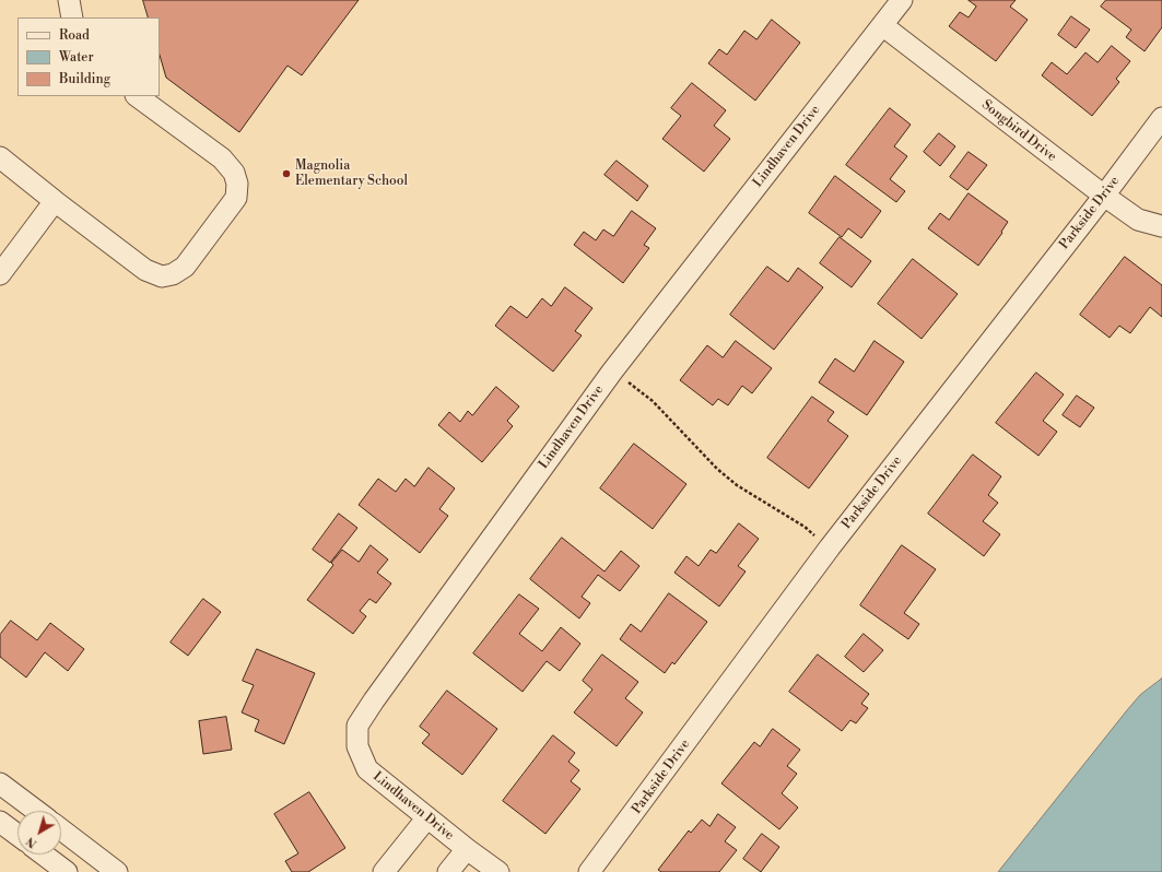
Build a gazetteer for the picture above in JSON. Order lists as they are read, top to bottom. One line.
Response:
{"streets":{"street":["Songbird Drive","Lindhaven Drive","Parkside Drive"]},"crossings":[["Songbird Drive","Lindhaven Drive"],["Songbird Drive","Parkside Drive"]],"places":["Magnolia Elementary School"],"legend":["Road","Water","Building"],"north":"bottom left"}
